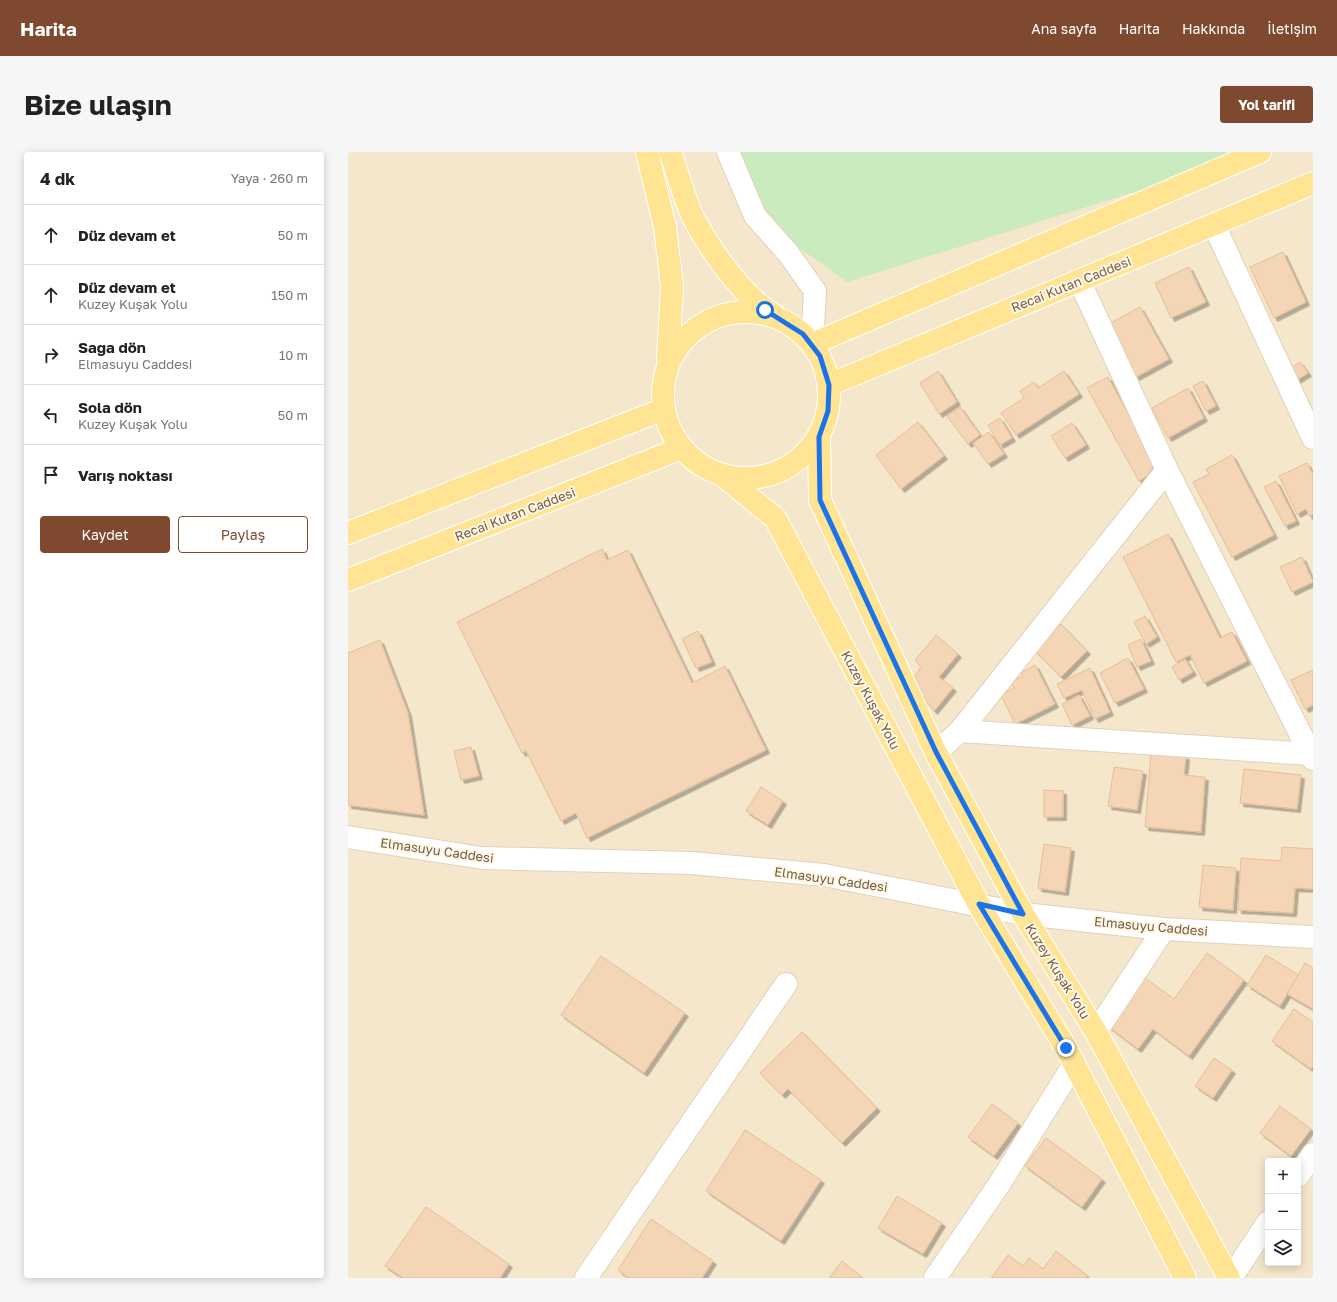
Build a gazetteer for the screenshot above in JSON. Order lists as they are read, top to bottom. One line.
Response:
{"streets":{"main road":["Recai Kutan Caddesi","Kuzey Kuşak Yolu"],"street":["Elmasuyu Caddesi"]},"crossings":[["Kuzey Kuşak Yolu","Elmasuyu Caddesi"]],"page":{"header":"Harita","nav":["Ana sayfa","Harita","Hakkında","İletişim"],"buttons":["Yol tarifi",["Kaydet","Paylaş"]],"title":"Bize ulaşın","heading":["4 dk","Yaya · 260 m"],"list":[["Düz devam et","50 m"],["Düz devam et","Kuzey Kuşak Yolu","150 m"],["Sağa dön","Elmasuyu Caddesi","10 m"],["Sola dön","Kuzey Kuşak Yolu","50 m"],"Varış noktası"],"map_buttons":["+","−"]}}
